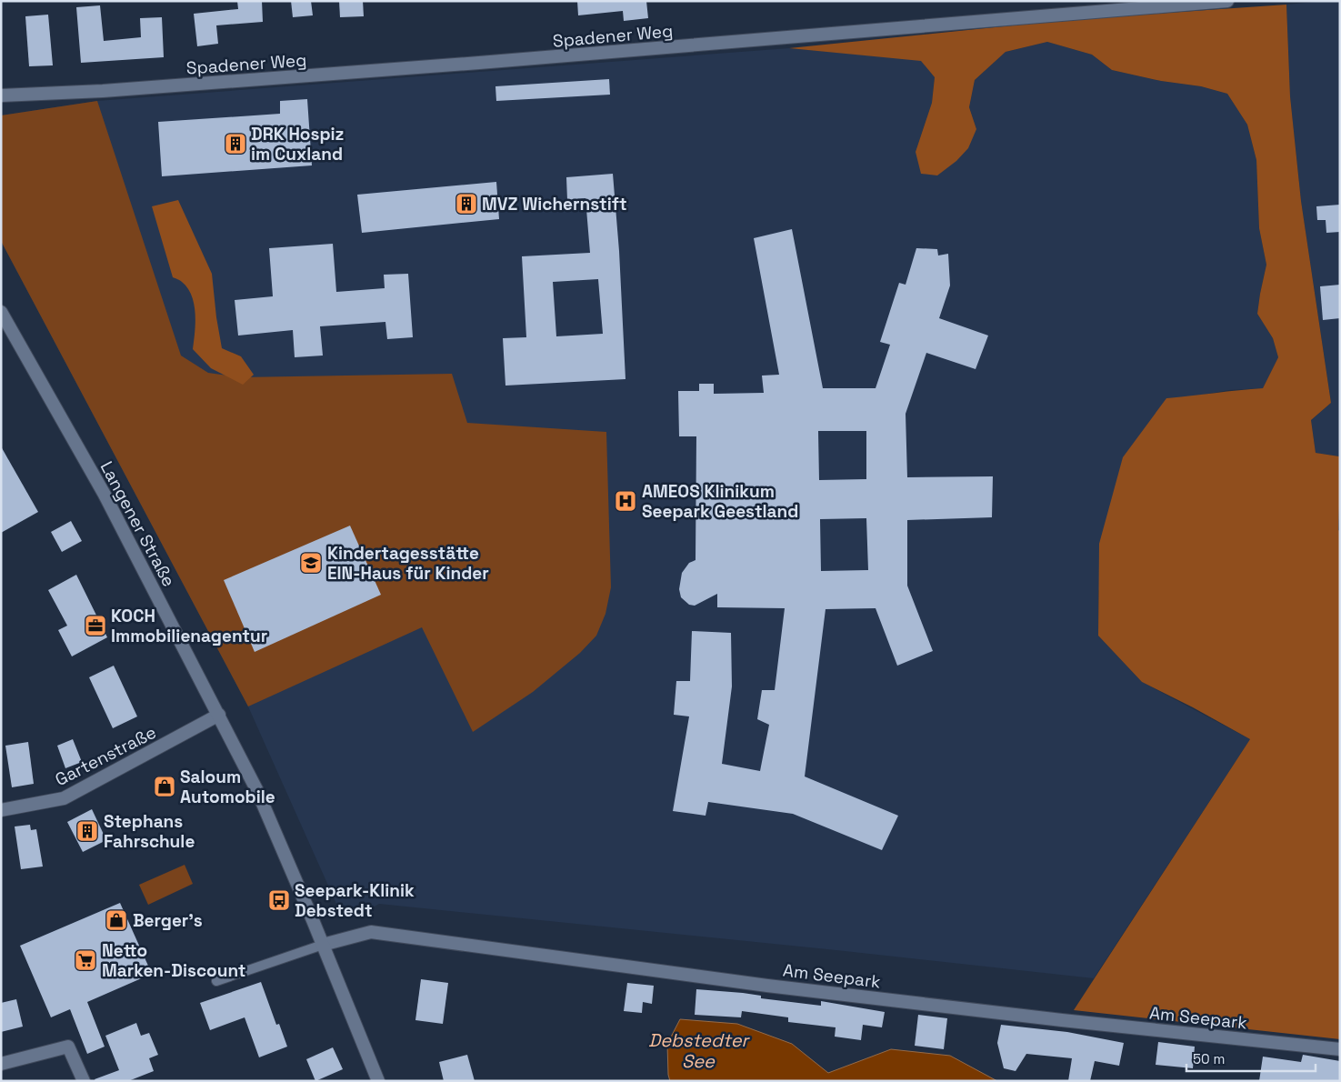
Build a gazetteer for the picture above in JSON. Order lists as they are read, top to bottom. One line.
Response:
{"streets":{"street":["Spadener Weg","Langener Straße","Gartenstraße","Am Seepark"]},"crossings":[["Langener Straße","Gartenstraße"],["Langener Straße","Am Seepark"]],"water":["Debstedter See"],"places":{"building":["DRK Hospiz im Cuxland","MVZ Wichernstift","Stephans Fahrschule"],"hospital":["AMEOS Klinikum Seepark Geestland"],"school or university":["Kindertagesstätte EIN-Haus für Kinder"],"office":["KOCH Immobilienagentur"],"shop":["Saloum Automobile","Berger's"],"bus stop":["Seepark-Klinik Debstedt"],"supermarket":["Netto Marken-Discount"]},"scale_bar":"50 m"}
